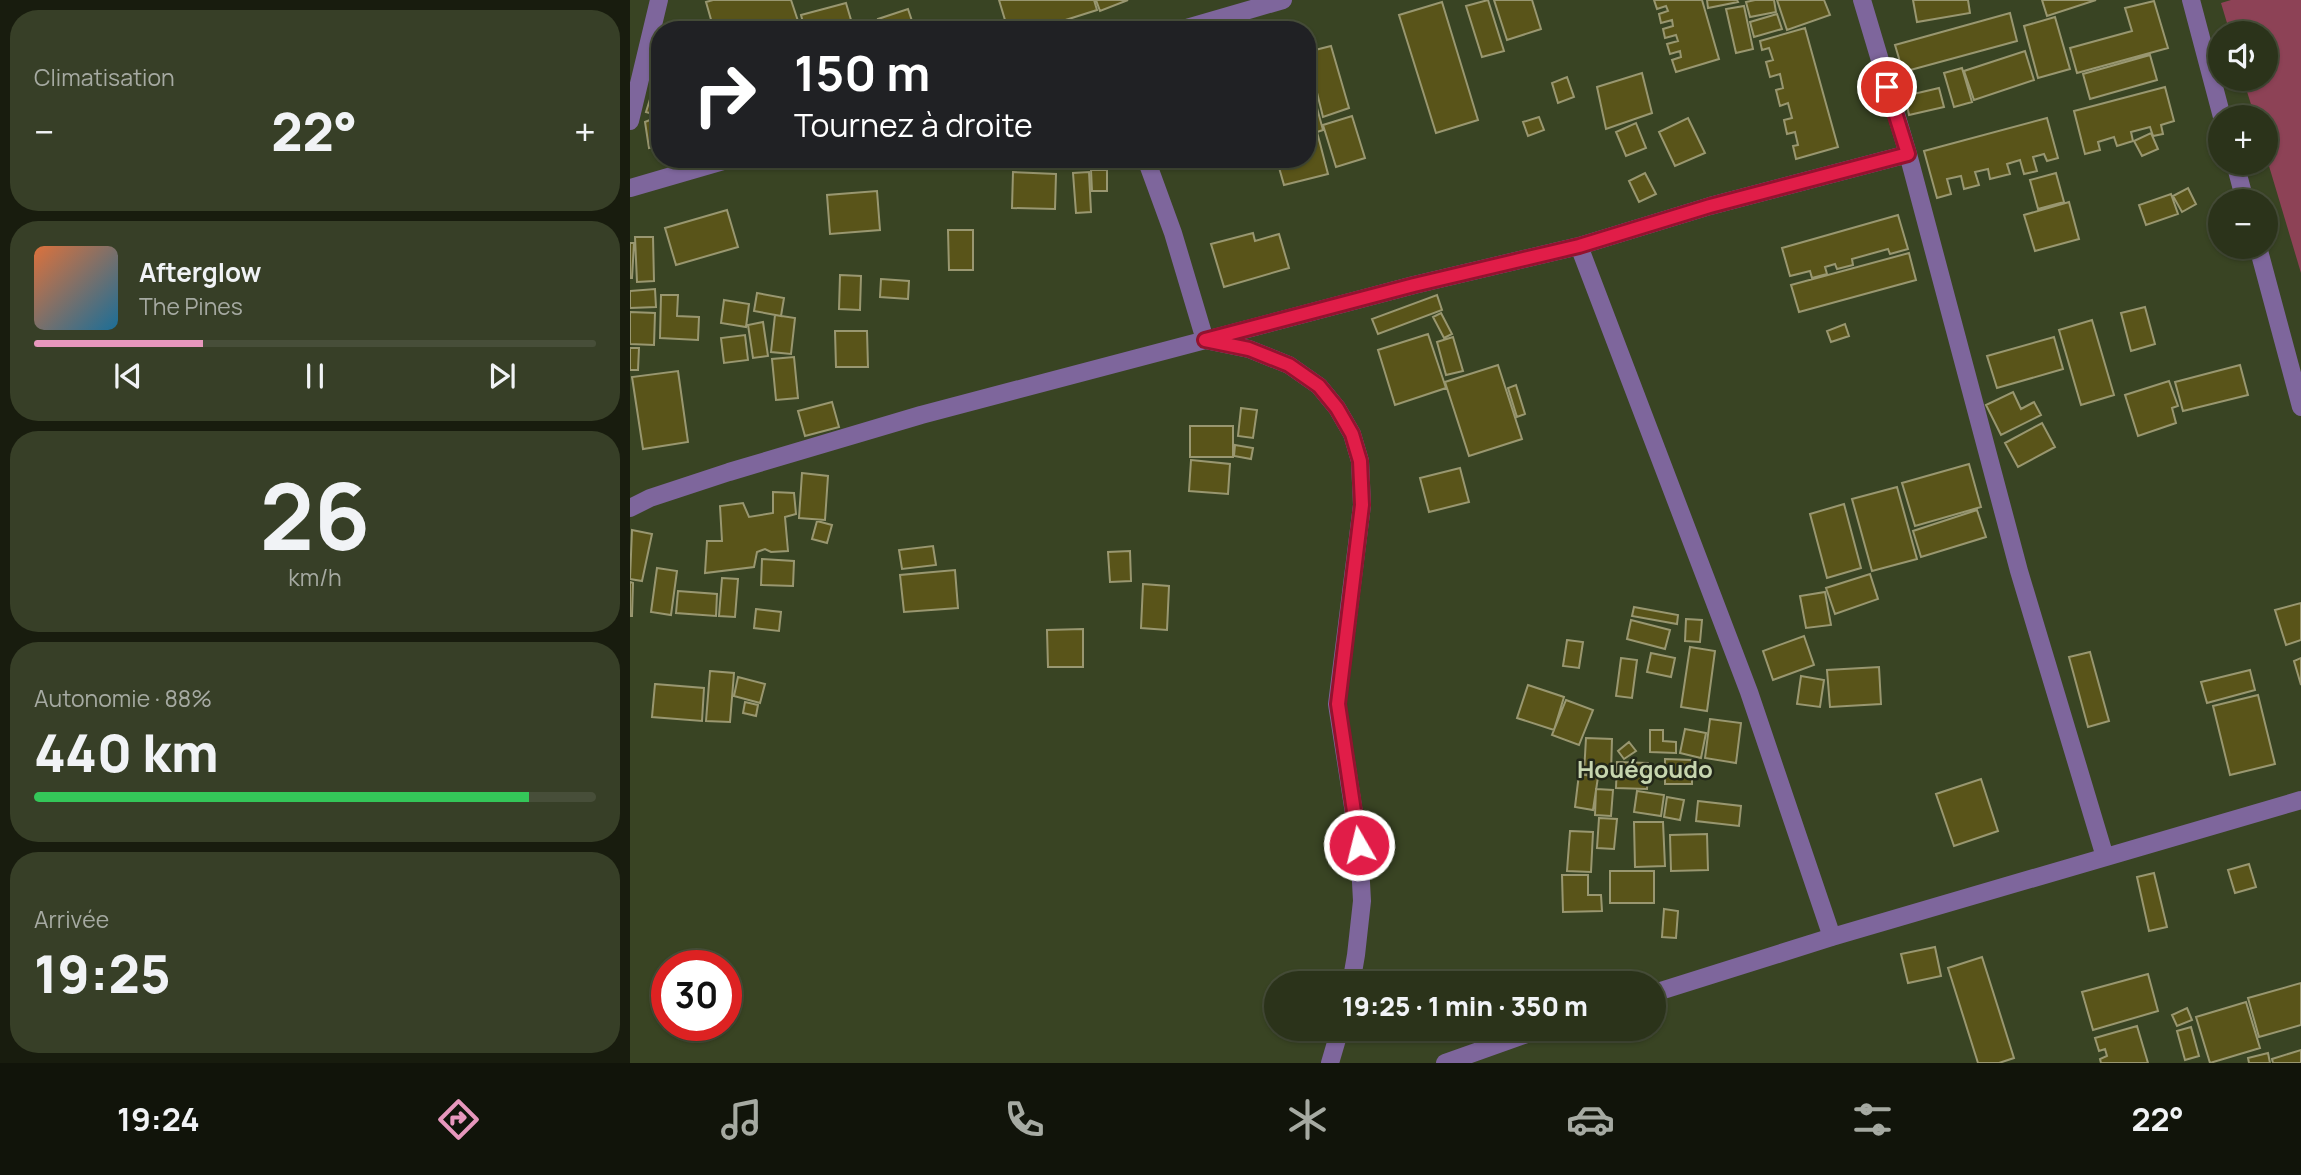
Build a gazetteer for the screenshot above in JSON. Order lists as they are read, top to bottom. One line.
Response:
{"districts":["Houégoudo"],"page":{"tile":["Climatisation",["26","km/h"],["Autonomie · 88%","440 km"],["Arrivée","19:25"]],"map_buttons":["+","−"],"turn":["150 m","Tournez à droite"],"heat":["−","22°","+"],"song":["Afterglow","The Pines"],"limit":"30","trip":"19:25 · 1 min · 350 m","tabs":["19:24","22°"]}}
